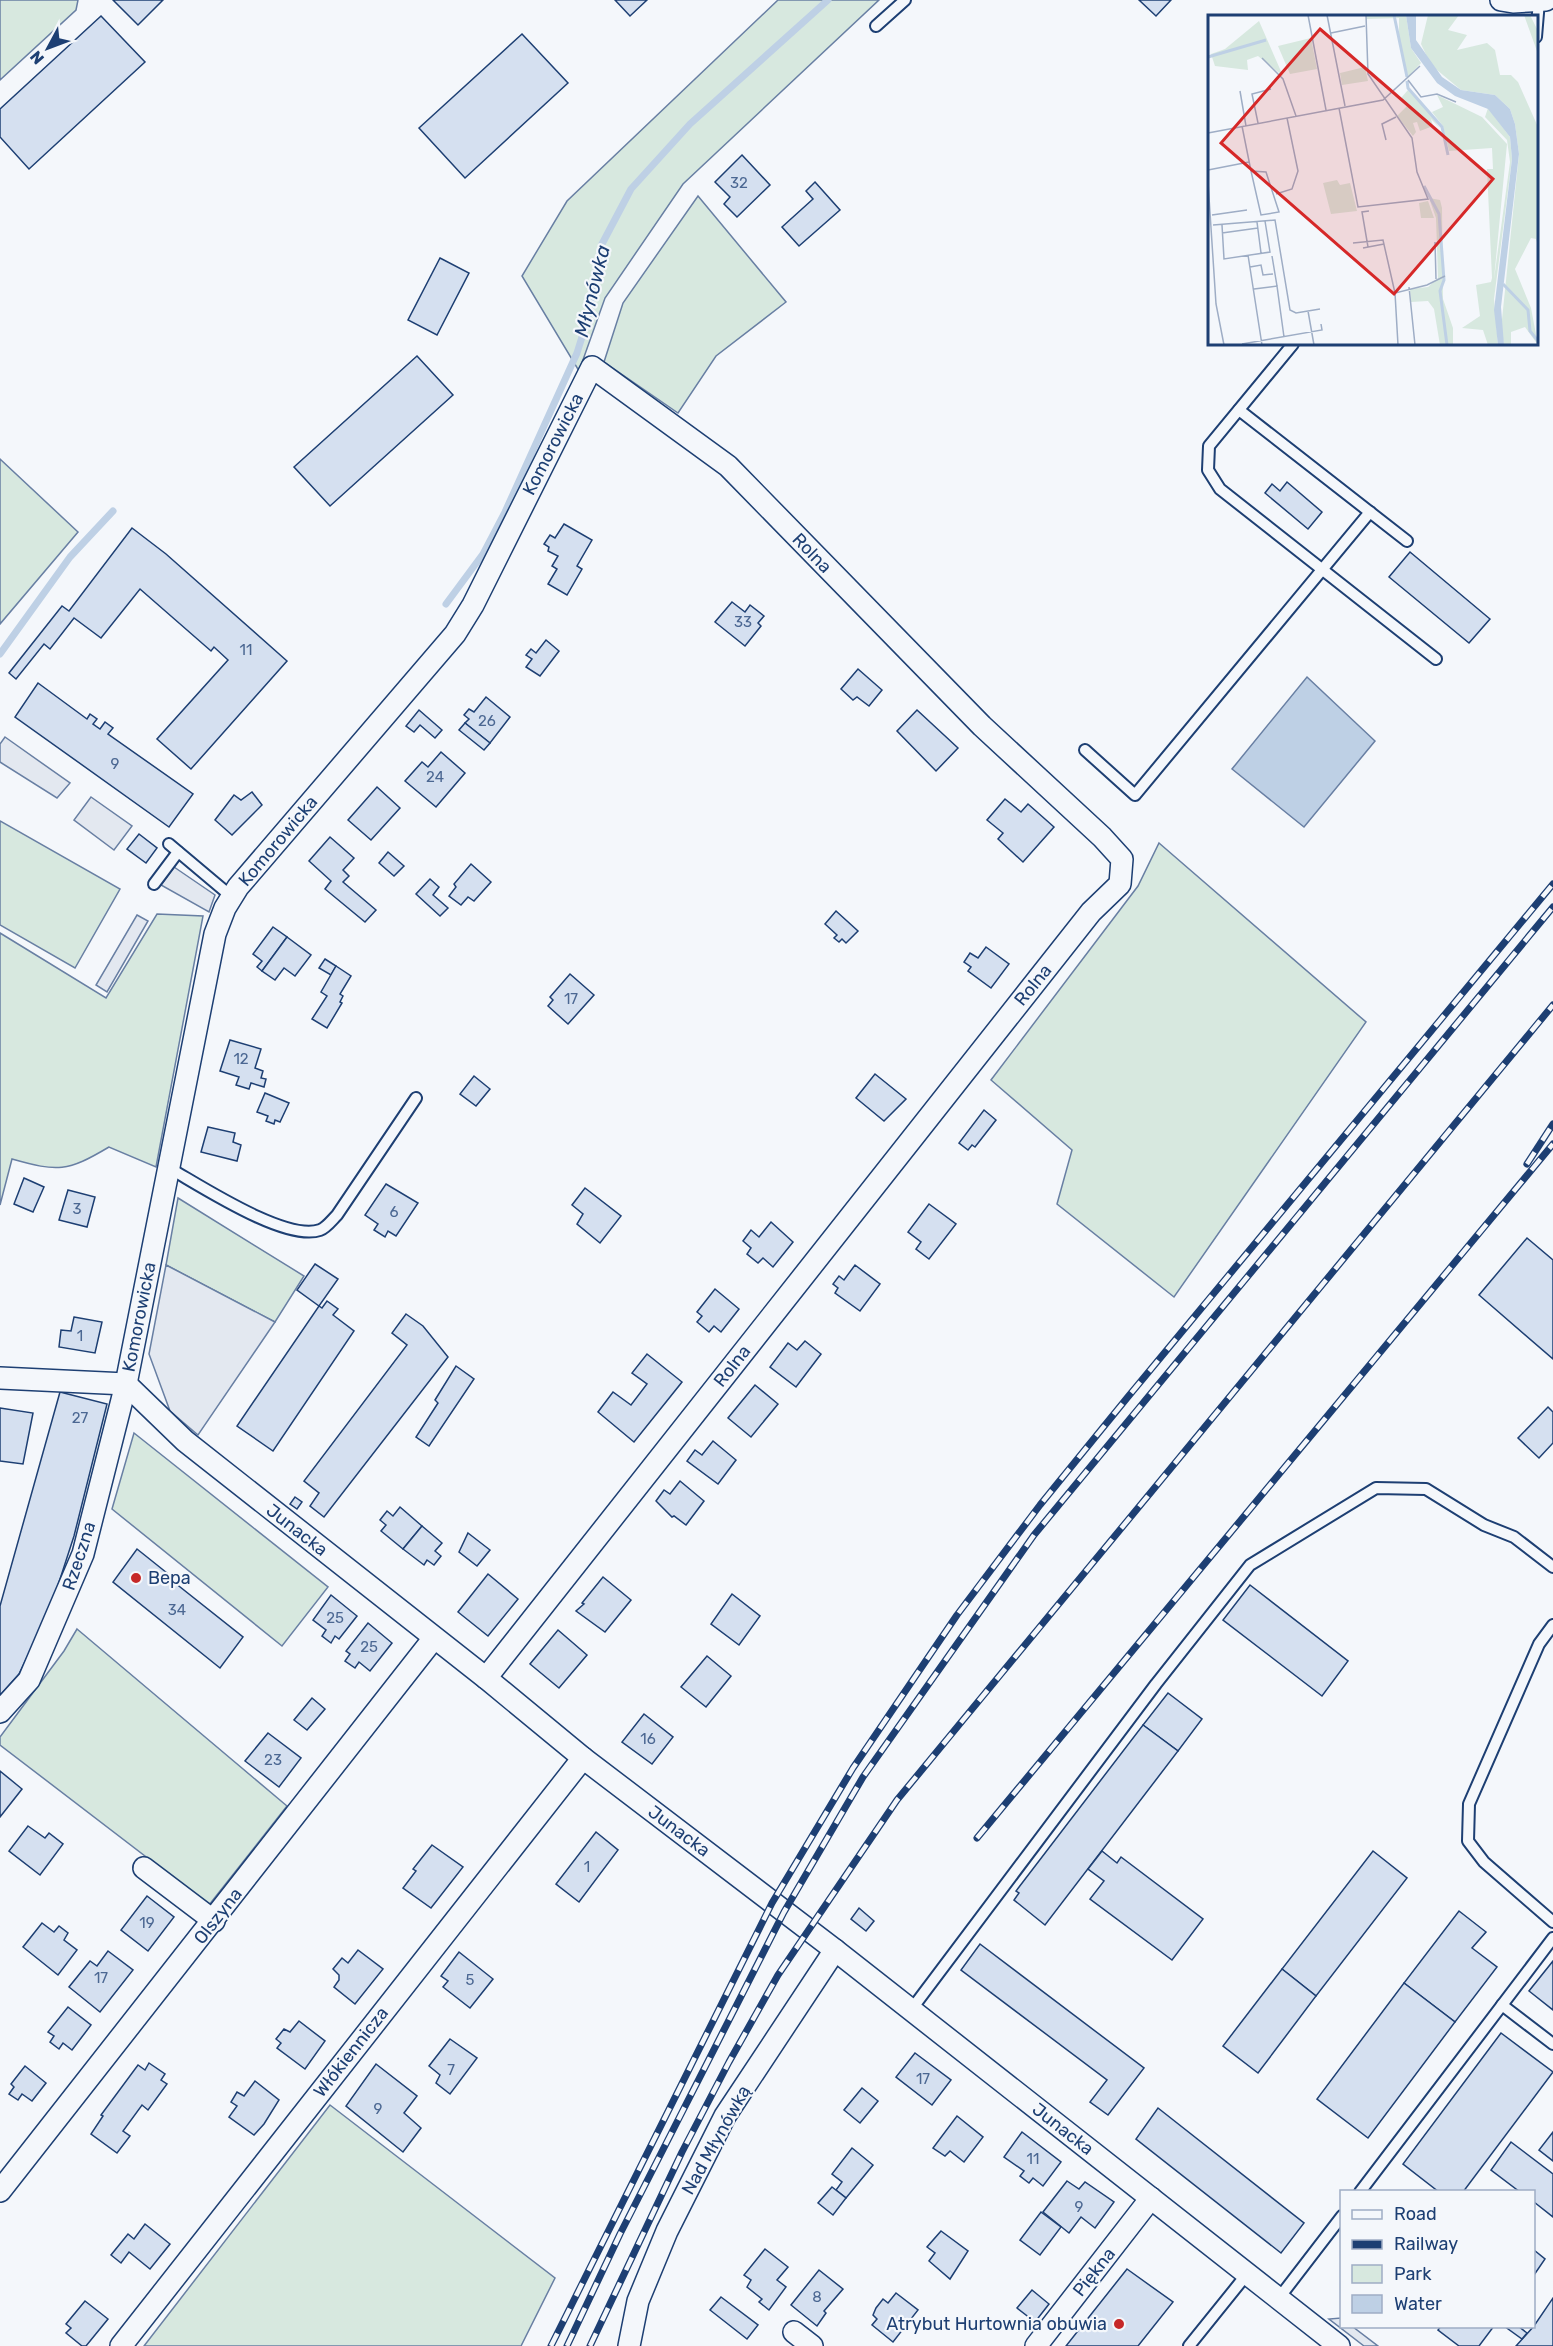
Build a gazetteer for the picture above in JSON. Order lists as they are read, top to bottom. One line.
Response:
{"streets":{"street":["Komorowicka","Rolna","Junacka","Rzeczna","Olszyna","Włókiennicza","Nad Młynówką","Piękna"]},"crossings":[["Komorowicka","Rolna"],["Komorowicka","Junacka"],["Komorowicka","Rzeczna"],["Rolna","Junacka"],["Junacka","Rzeczna"],["Junacka","Olszyna"],["Junacka","Włókiennicza"],["Junacka","Nad Młynówką"],["Junacka","Piękna"]],"water":["Młynówka"],"places":["Bepa","Atrybut Hurtownia obuwia"],"house_numbers":["32","33","11","26","9","24","17","12","3","6","1","27","34","25","25","16","23","1","19","17","5","7","17","9","11","9","8"],"legend":["Road","Railway","Park","Water"],"north":"bottom left"}
